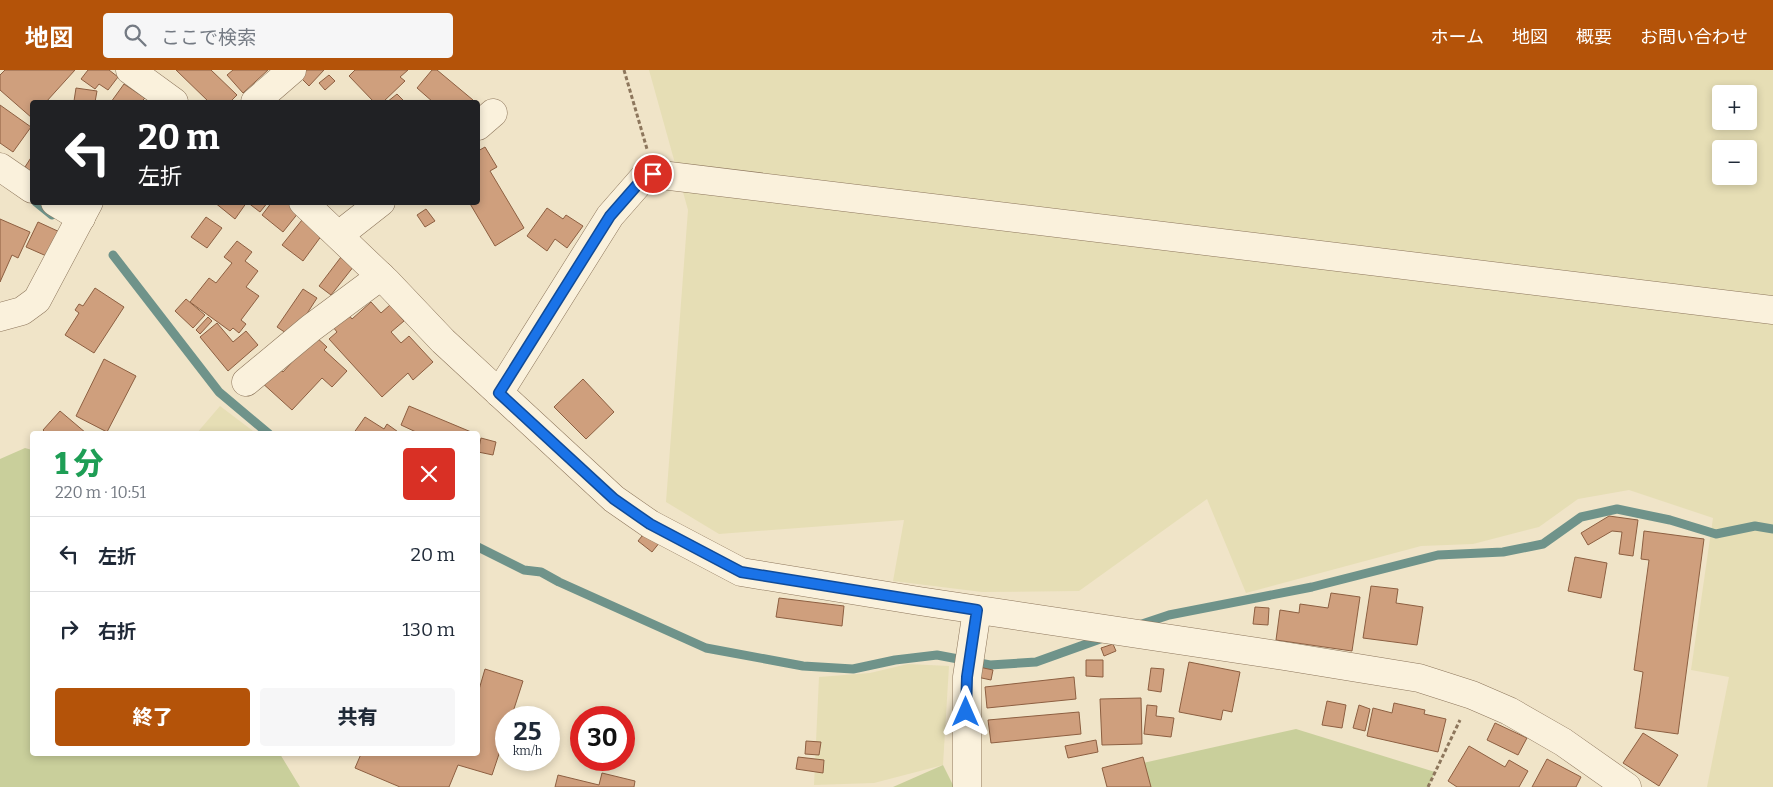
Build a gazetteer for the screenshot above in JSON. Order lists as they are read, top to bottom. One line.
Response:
{"page":{"header":"地図","search":"ここで検索","nav":["ホーム","地図","概要","お問い合わせ"],"map_buttons":["+","−"],"turn":["20 m","左折"],"heading":["1 分","220 m · 10:51"],"list":[{"name":"左折","value":"20 m"},{"name":"右折","value":"130 m"}],"buttons":["終了","共有"],"speed":"25 km/h","limit":"30"}}
